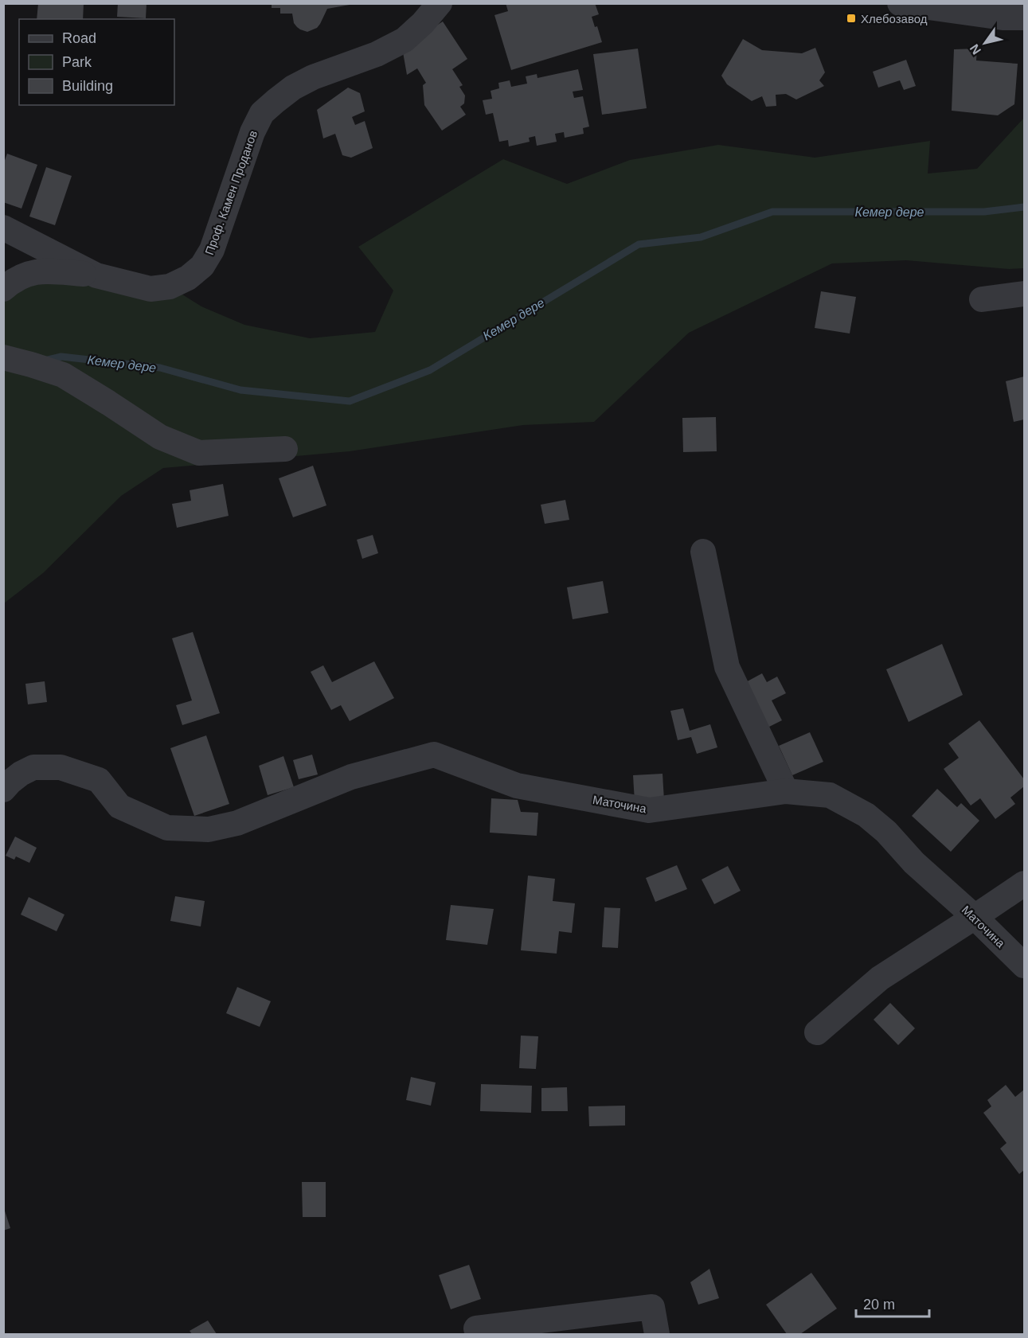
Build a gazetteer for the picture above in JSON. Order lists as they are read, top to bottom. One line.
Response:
{"streets":{"street":["Проф. Камен Проданов","Маточина"]},"water":["Кемер дере"],"places":{"transit":["Хлебозавод"]},"legend":["Road","Park","Building"],"scale_bar":"20 m","north":"bottom left"}
